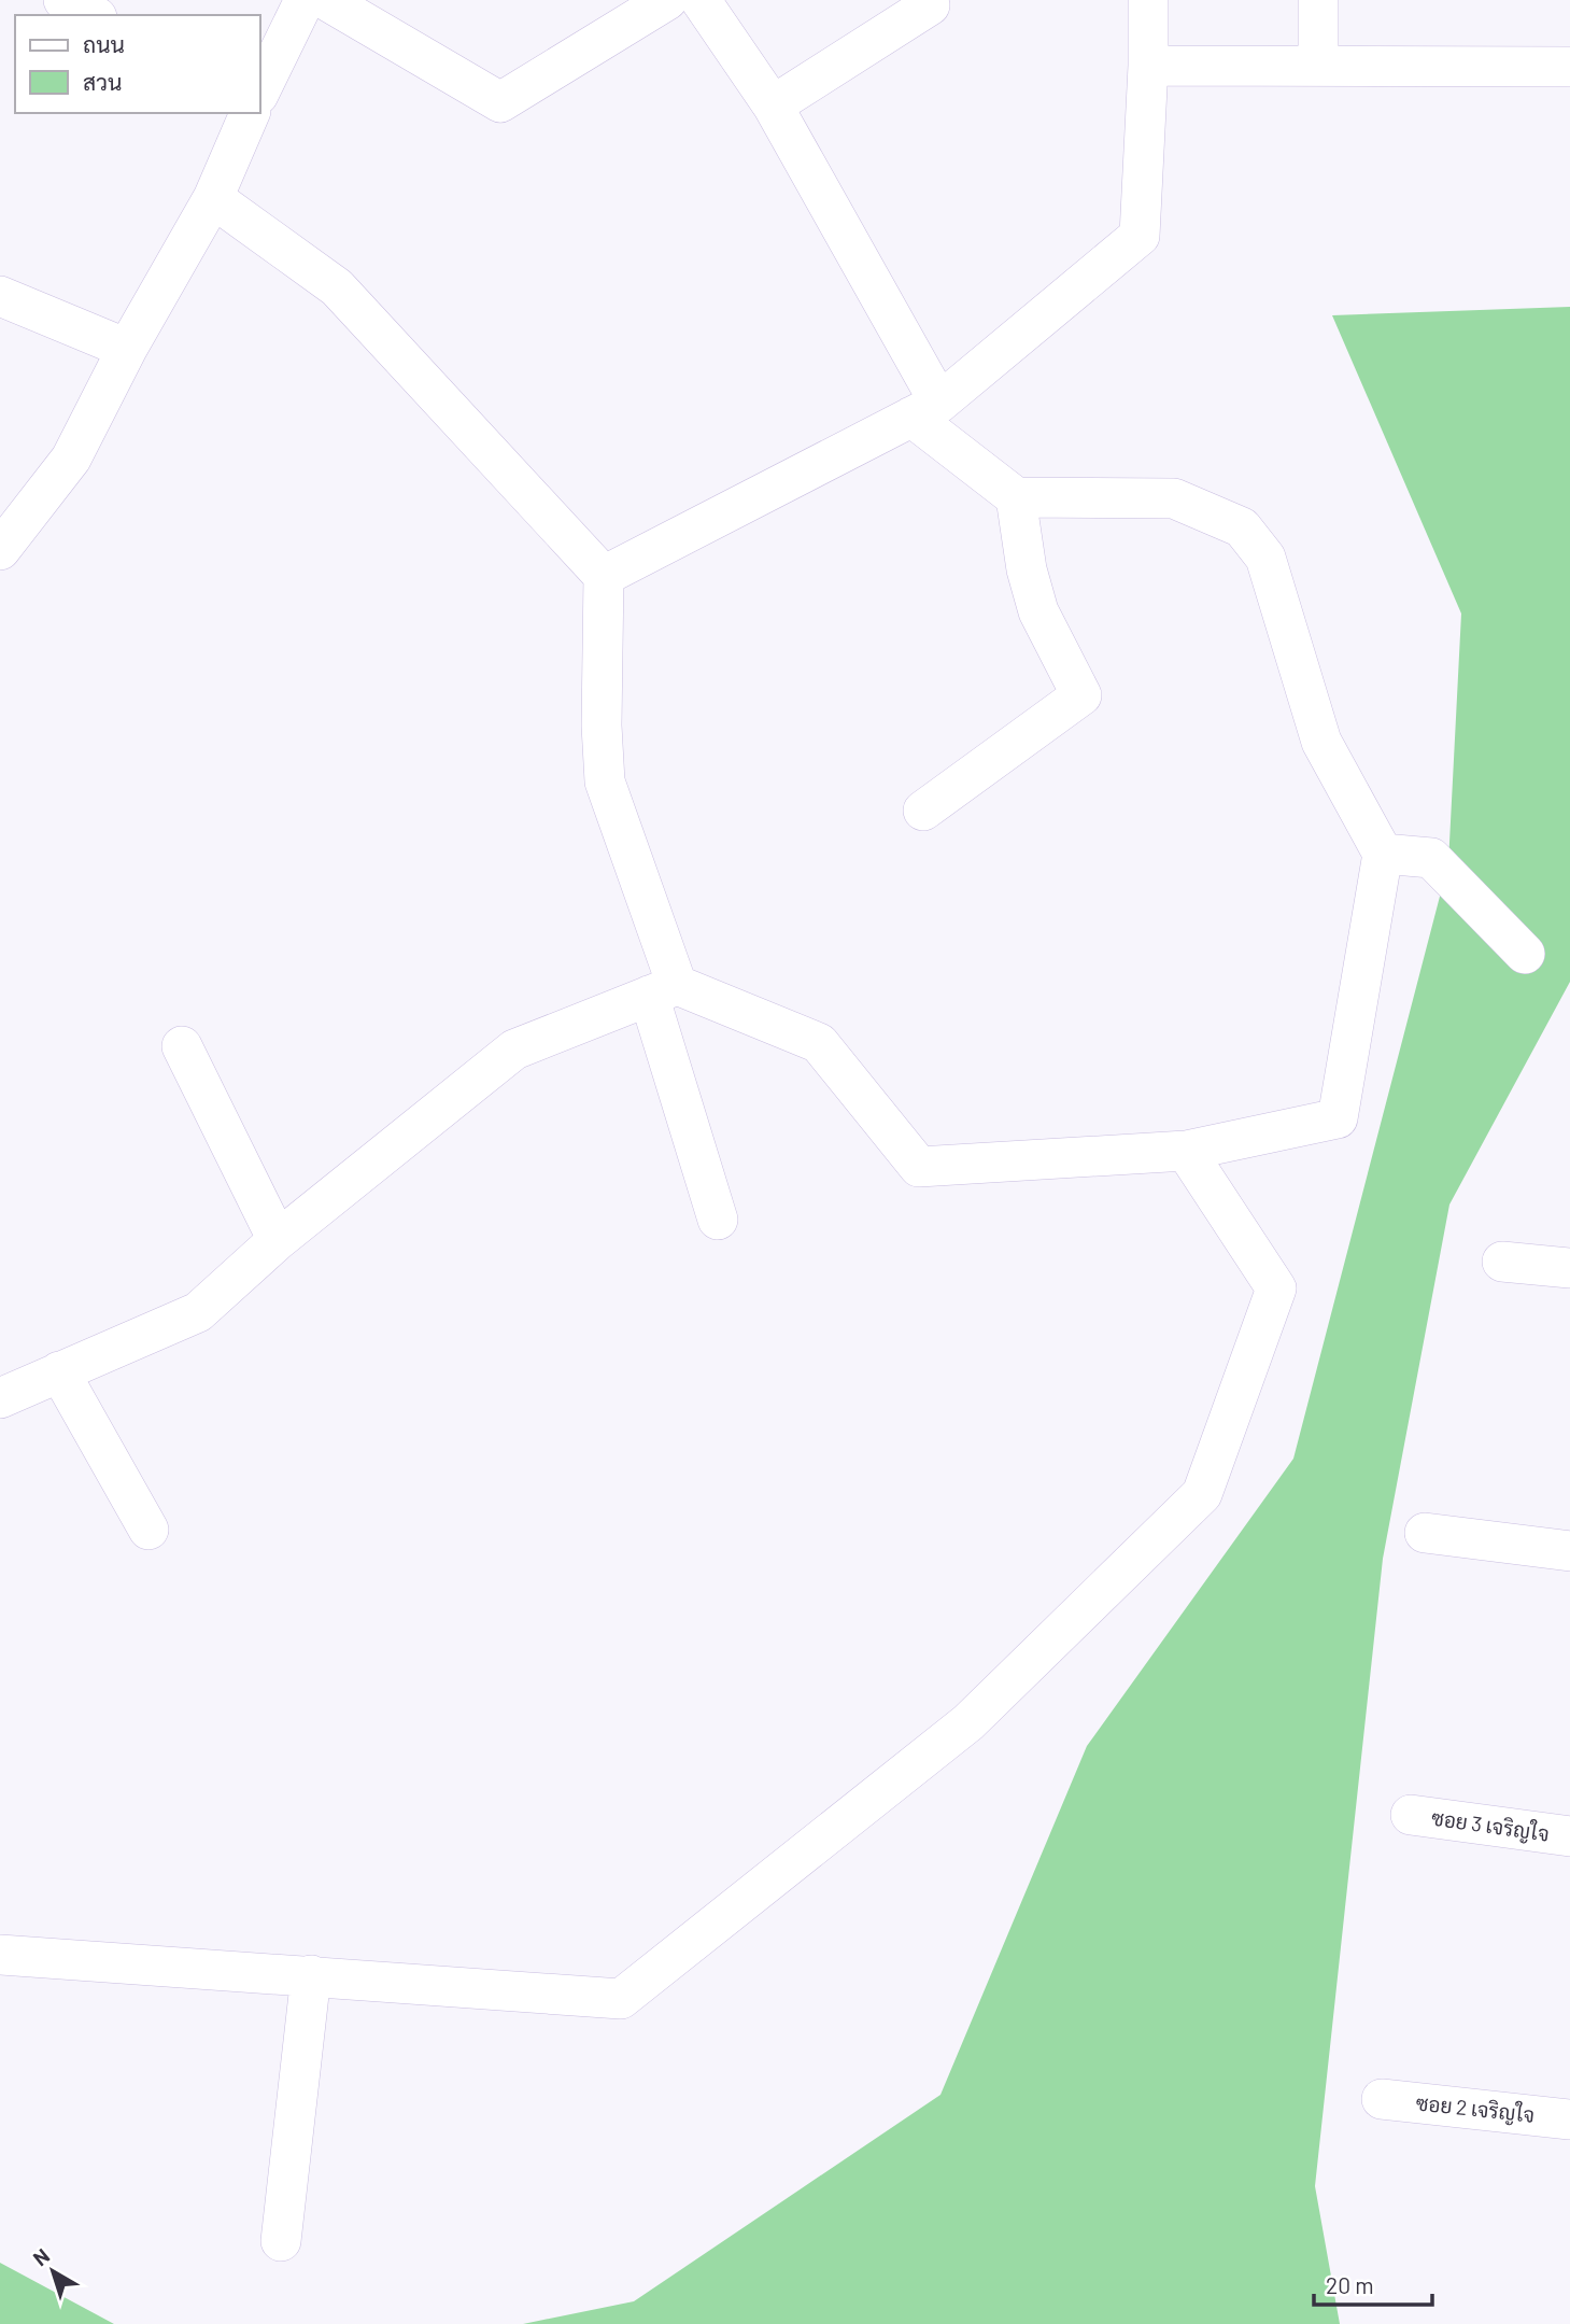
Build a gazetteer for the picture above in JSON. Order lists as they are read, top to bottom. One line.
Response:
{"streets":{"street":["ซอย 3 เจริญใจ","ซอย 2 เจริญใจ"]},"legend":["ถนน","สวน"],"scale_bar":"20 m","north":"top left"}
